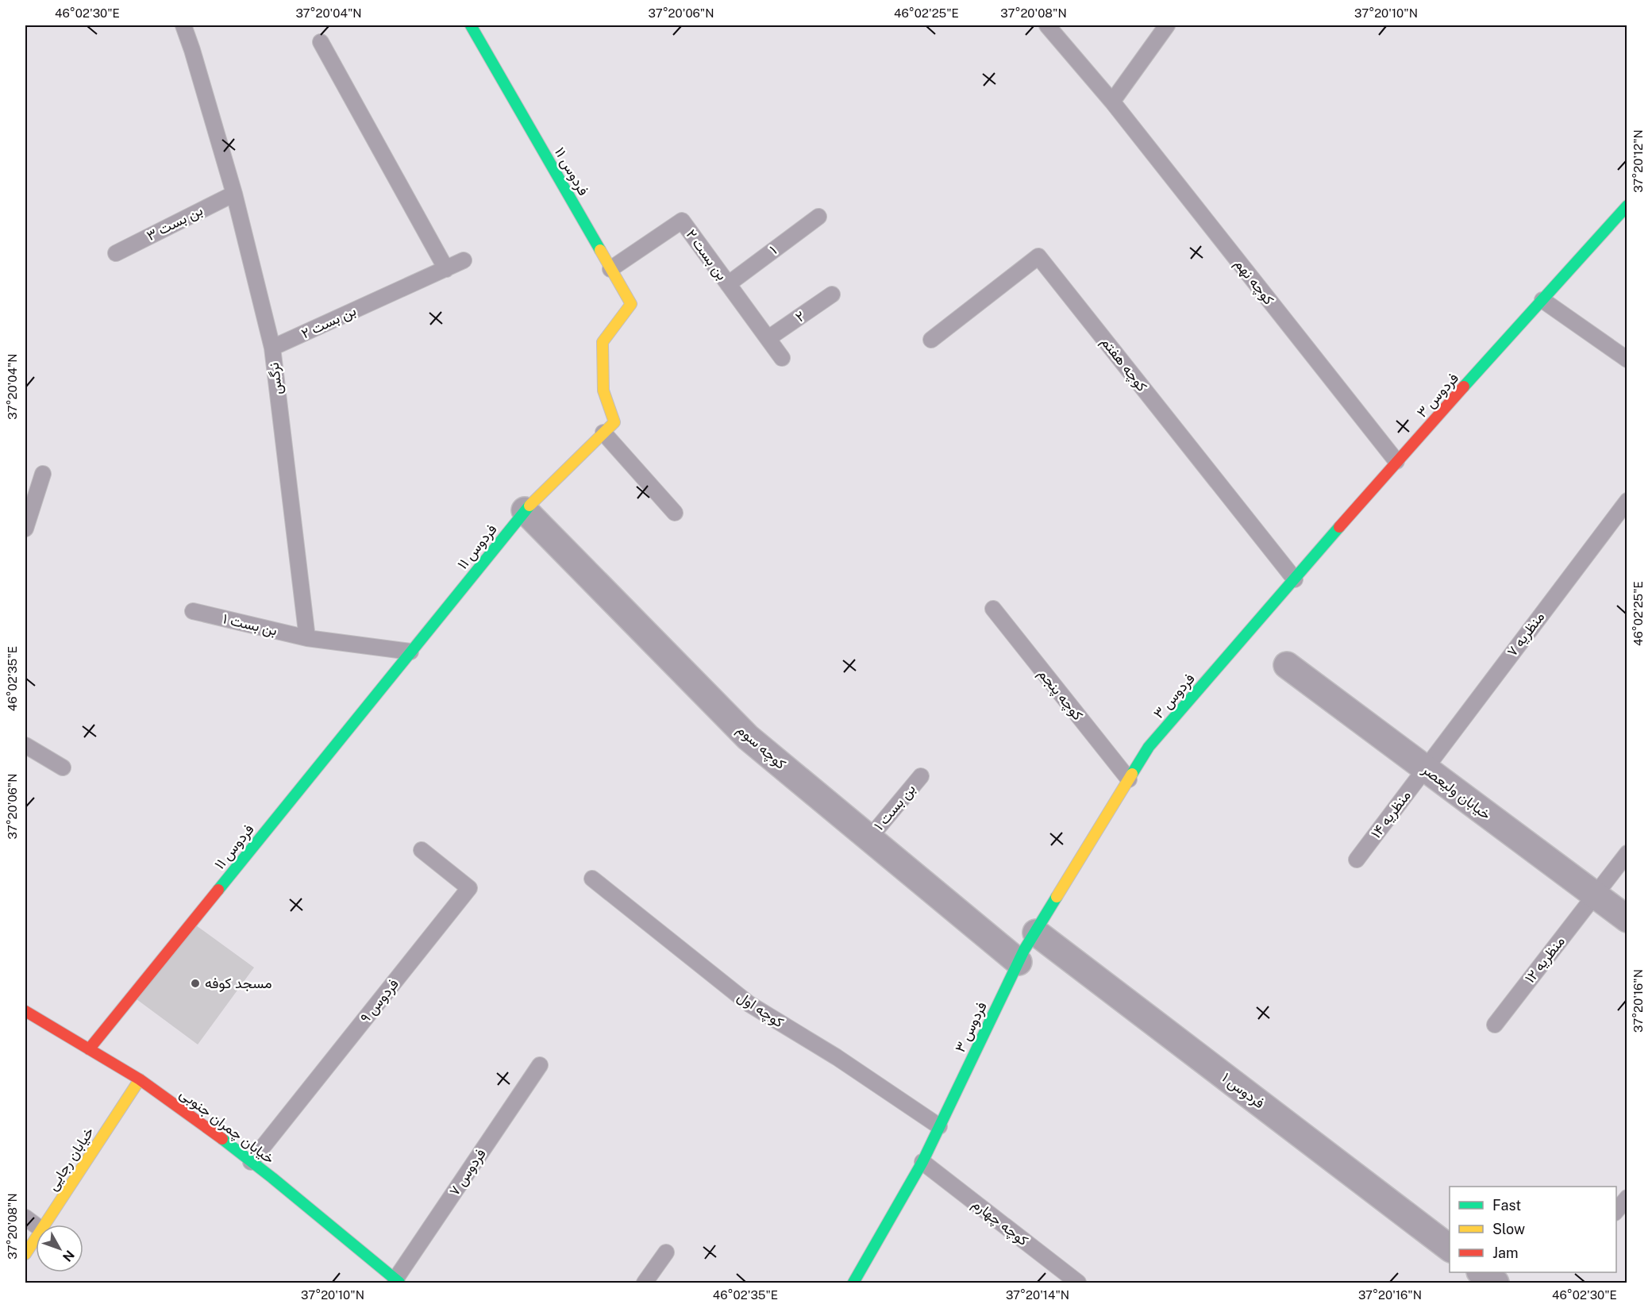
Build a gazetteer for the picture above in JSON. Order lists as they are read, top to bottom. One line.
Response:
{"streets":{"street":["فردوس ۱۱","فردوس ۳","کوچه سوم","خیابان ولیعصر","فردوس ۱","خیابان چمران جنوبی","خیابان رجایی"],"lane":["بن بست ۳","۱","بن بست ۲","کوچه نهم","۲","کوچه هفتم","نرگس","بن بست ۱","منظریه ۷","کوچه پنجم","منظریه ۱۴","منظریه ۱۲","فردوس ۹","کوچه اول","فردوس ۷","کوچه چهارم"]},"crossings":[["فردوس ۱۱","بن بست ۲"],["فردوس ۱۱","کوچه سوم"],["فردوس ۱۱","خیابان چمران جنوبی"],["بن بست ۳","نرگس"],["۱","بن بست ۲"],["بن بست ۲","۲"],["بن بست ۲","نرگس"],["کوچه نهم","فردوس ۳"],["کوچه هفتم","فردوس ۳"],["نرگس","بن بست ۱"],["فردوس ۳","کوچه پنجم"],["فردوس ۳","کوچه سوم"],["فردوس ۳","کوچه اول"],["فردوس ۳","فردوس ۱"],["فردوس ۳","کوچه چهارم"],["بن بست ۱","کوچه سوم"],["منظریه ۷","خیابان ولیعصر"],["منظریه ۷","منظریه ۱۴"],["خیابان ولیعصر","منظریه ۱۴"],["خیابان ولیعصر","منظریه ۱۲"],["فردوس ۹","خیابان چمران جنوبی"],["خیابان چمران جنوبی","خیابان رجایی"],["خیابان چمران جنوبی","فردوس ۷"]],"places":["مسجد کوفه"],"legend":["Fast","Slow","Jam"],"north":"bottom right","coordinates":["46°02'30\"E","37°20'04\"N","37°20'06\"N","46°02'25\"E","37°20'08\"N","37°20'10\"N","37°20'12\"N","46°02'35\"E","37°20'16\"N","37°20'14\"N"]}
